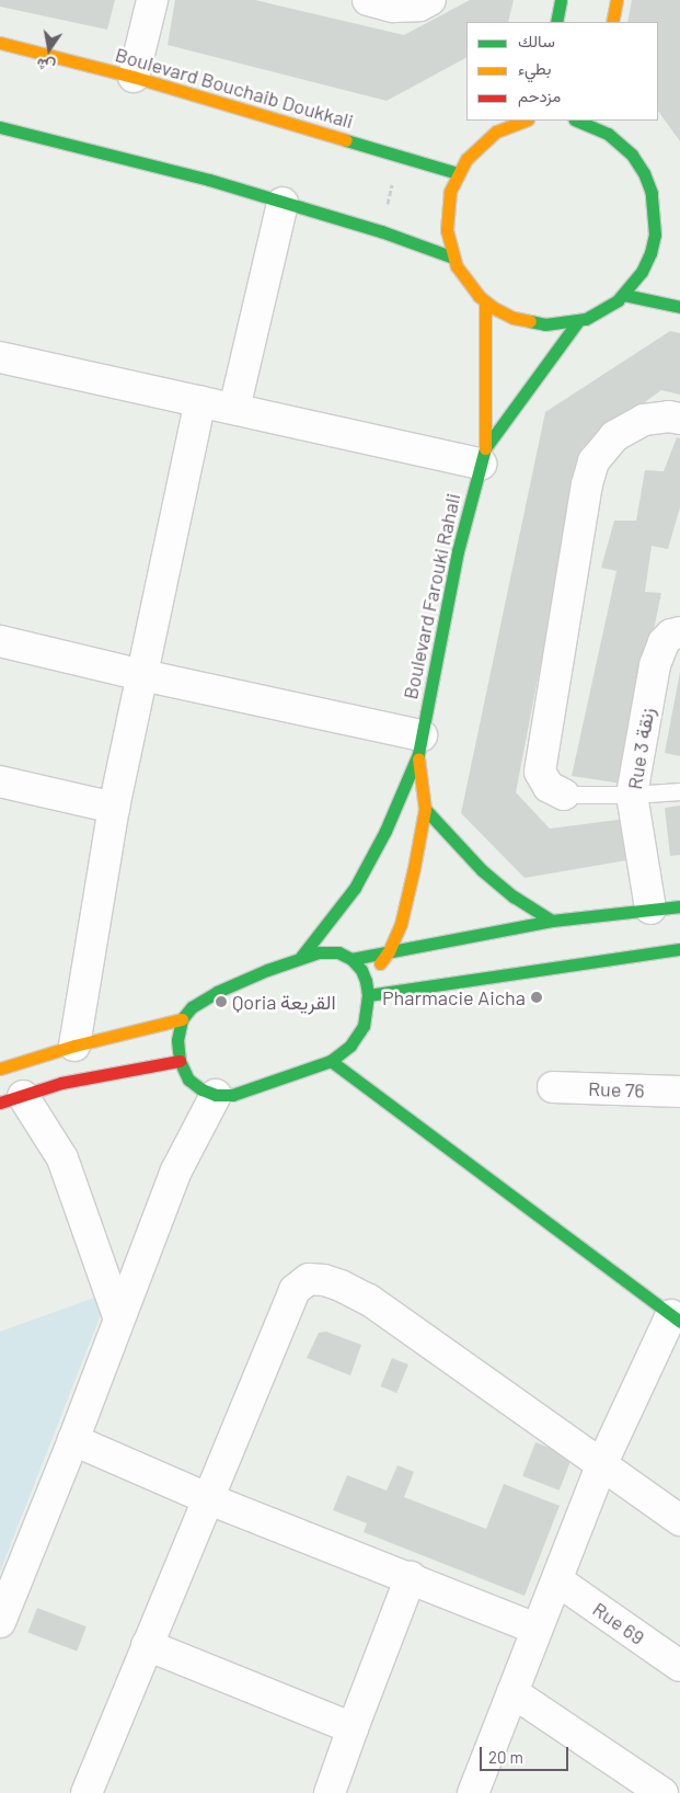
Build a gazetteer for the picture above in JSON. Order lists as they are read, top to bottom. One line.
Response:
{"streets":{"main road":["Boulevard Bouchaib Doukkali","Boulevard Farouki Rahali"],"street":["Rue 3 زنقة","Rue 76","Rue 69"]},"places":["Pharmacie Aicha","Qoria القريعة"],"legend":["سالك","بطيء","مزدحم"],"scale_bar":"20 m","north":"bottom"}
